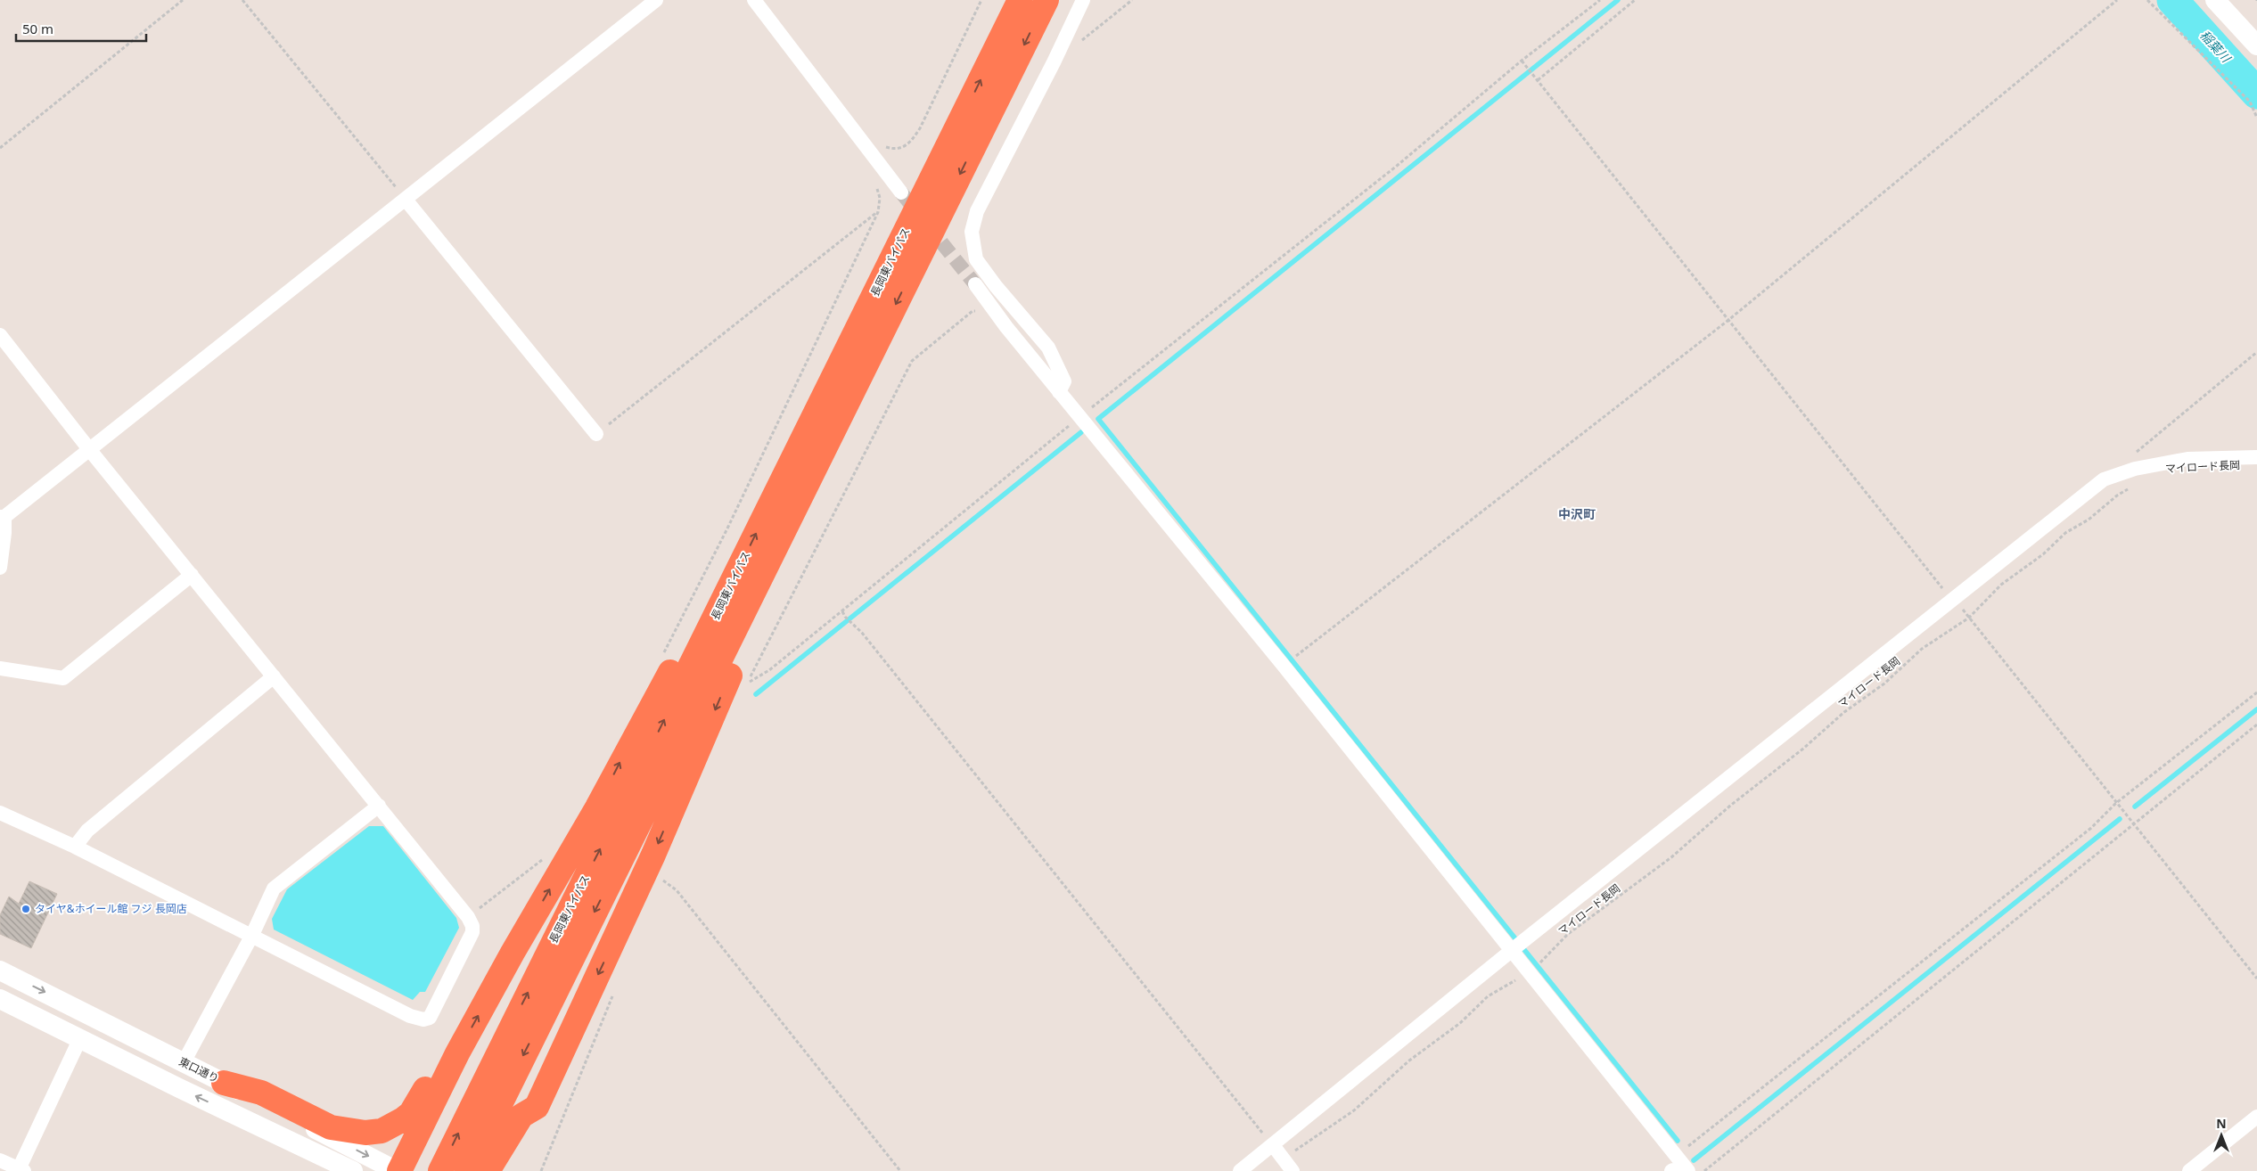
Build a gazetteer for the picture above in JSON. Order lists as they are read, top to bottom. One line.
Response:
{"streets":{"highway":["長岡東バイパス"],"street":["東口通り"],"path":["マイロード長岡"]},"districts":["中沢町"],"water":["稲葉川"],"places":["タイヤ&ホイール館 フジ 長岡店"],"scale_bar":"50 m","north":"top"}
